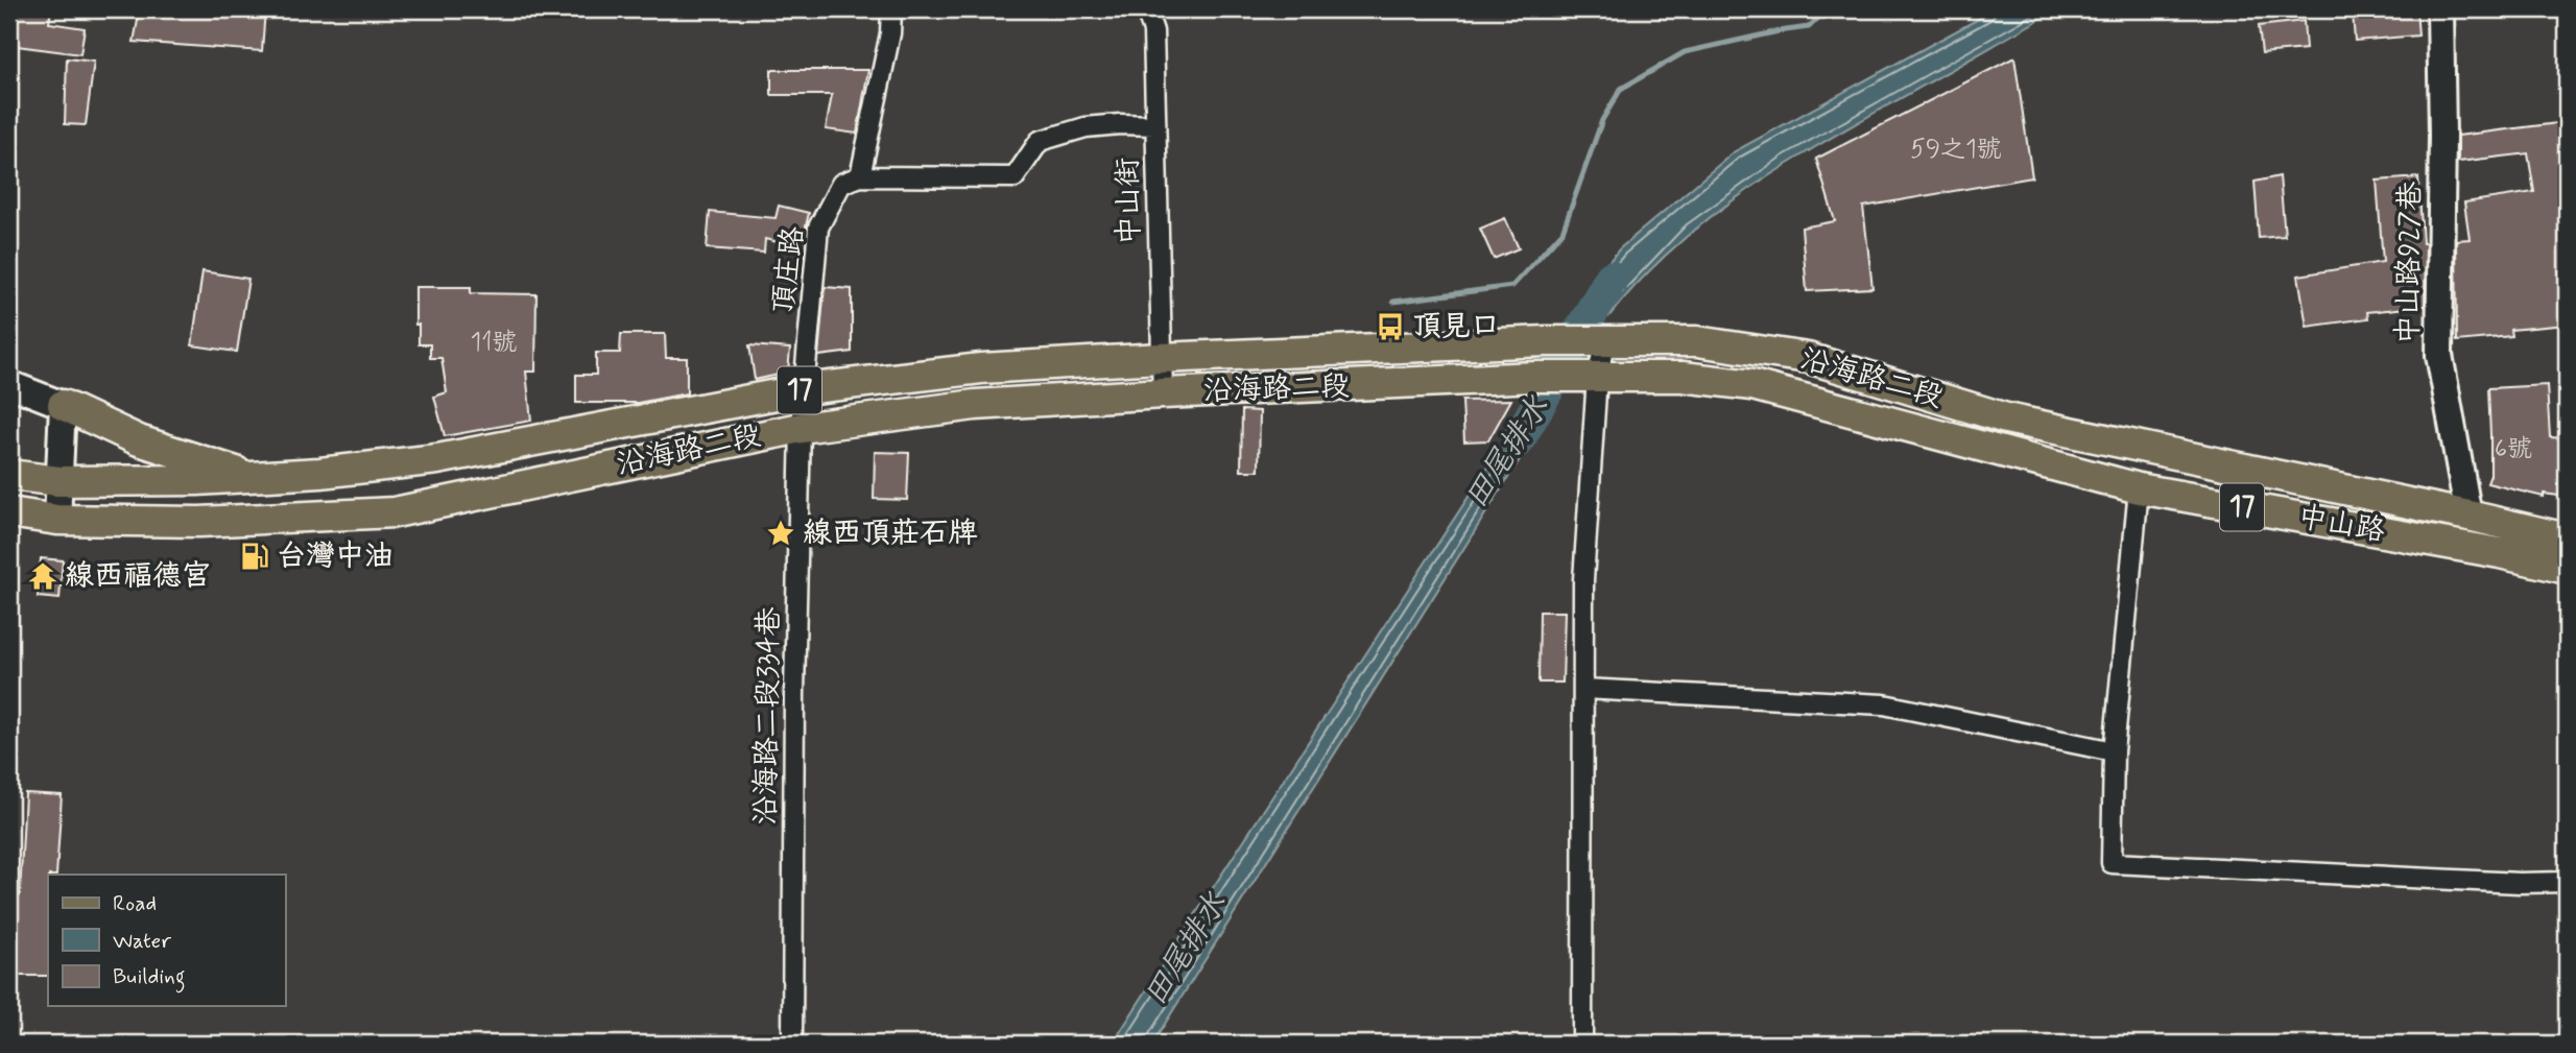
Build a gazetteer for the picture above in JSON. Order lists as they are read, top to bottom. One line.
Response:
{"streets":{"main road":["沿海路二段","17","中山路"],"street":["中山街","中山路927巷","頂庄路","沿海路二段334巷"]},"crossings":[["中山街","沿海路二段"],["中山路927巷","中山路"],["頂庄路","沿海路二段"],["頂庄路","沿海路二段334巷"],["沿海路二段","17"],["沿海路二段","中山路"],["沿海路二段","沿海路二段334巷"]],"water":["田尾排水"],"places":{"bus stop":["頂見口"],"place":["線西頂莊石牌"],"fuel station":["台灣中油"],"temple":["線西福德宮"]},"house_numbers":["59之1號","11號","6號"],"legend":["Road","Water","Building"]}
